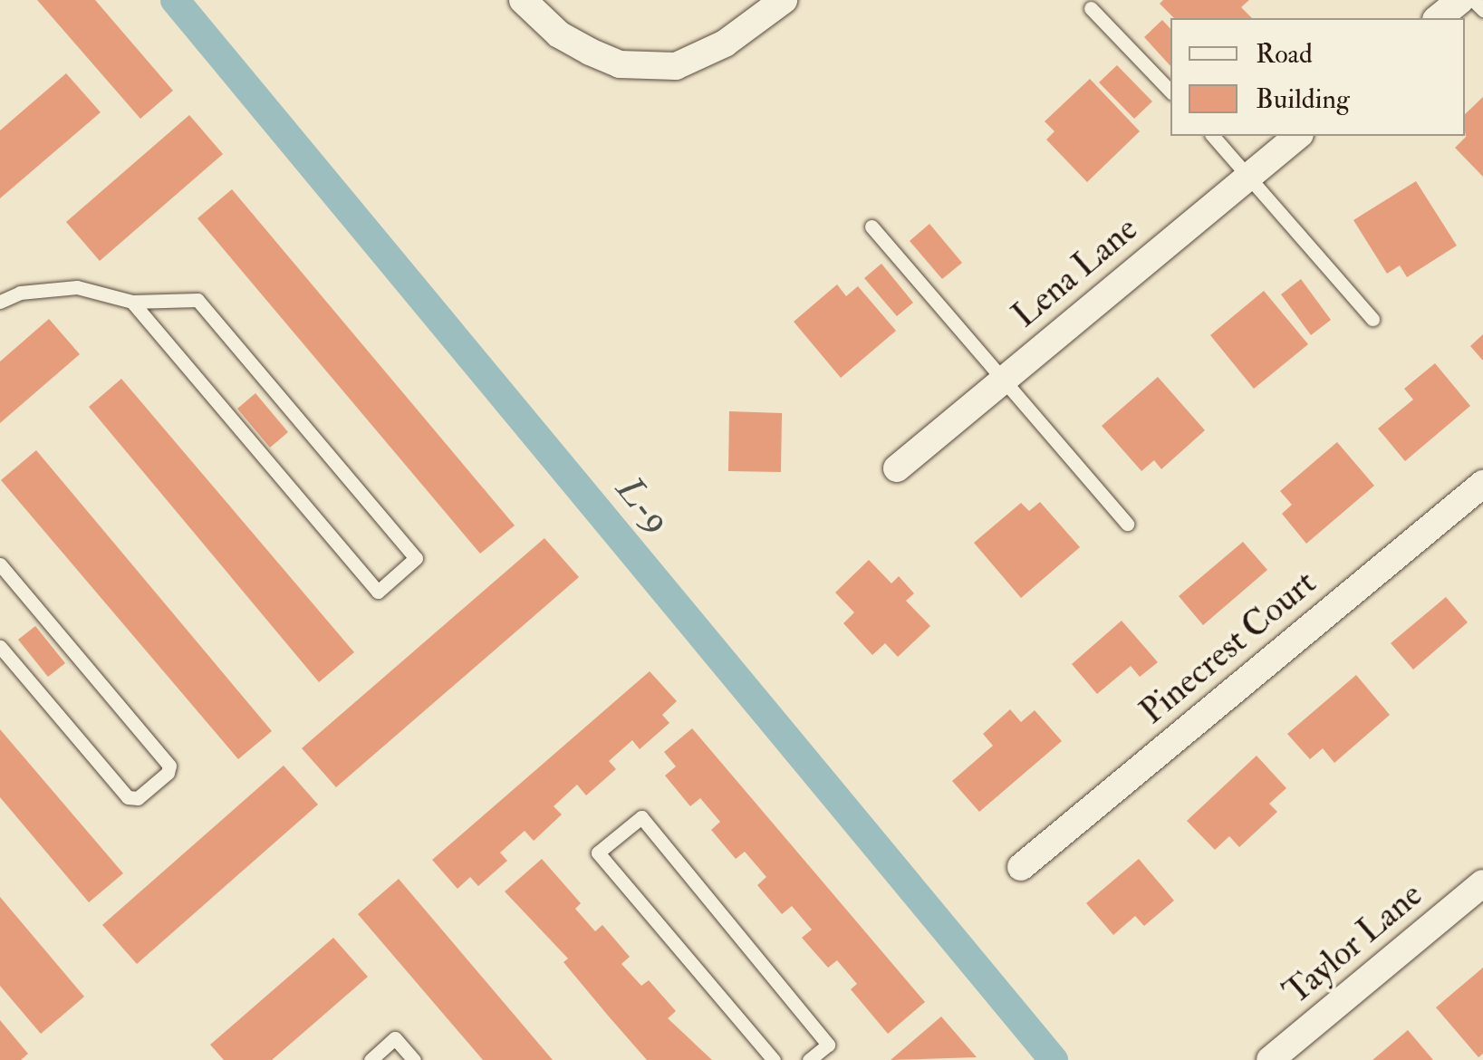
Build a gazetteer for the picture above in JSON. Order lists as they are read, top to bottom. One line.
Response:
{"streets":{"street":["Lena Lane","Pinecrest Court","Taylor Lane"]},"water":["L-9"],"legend":["Road","Building"]}
